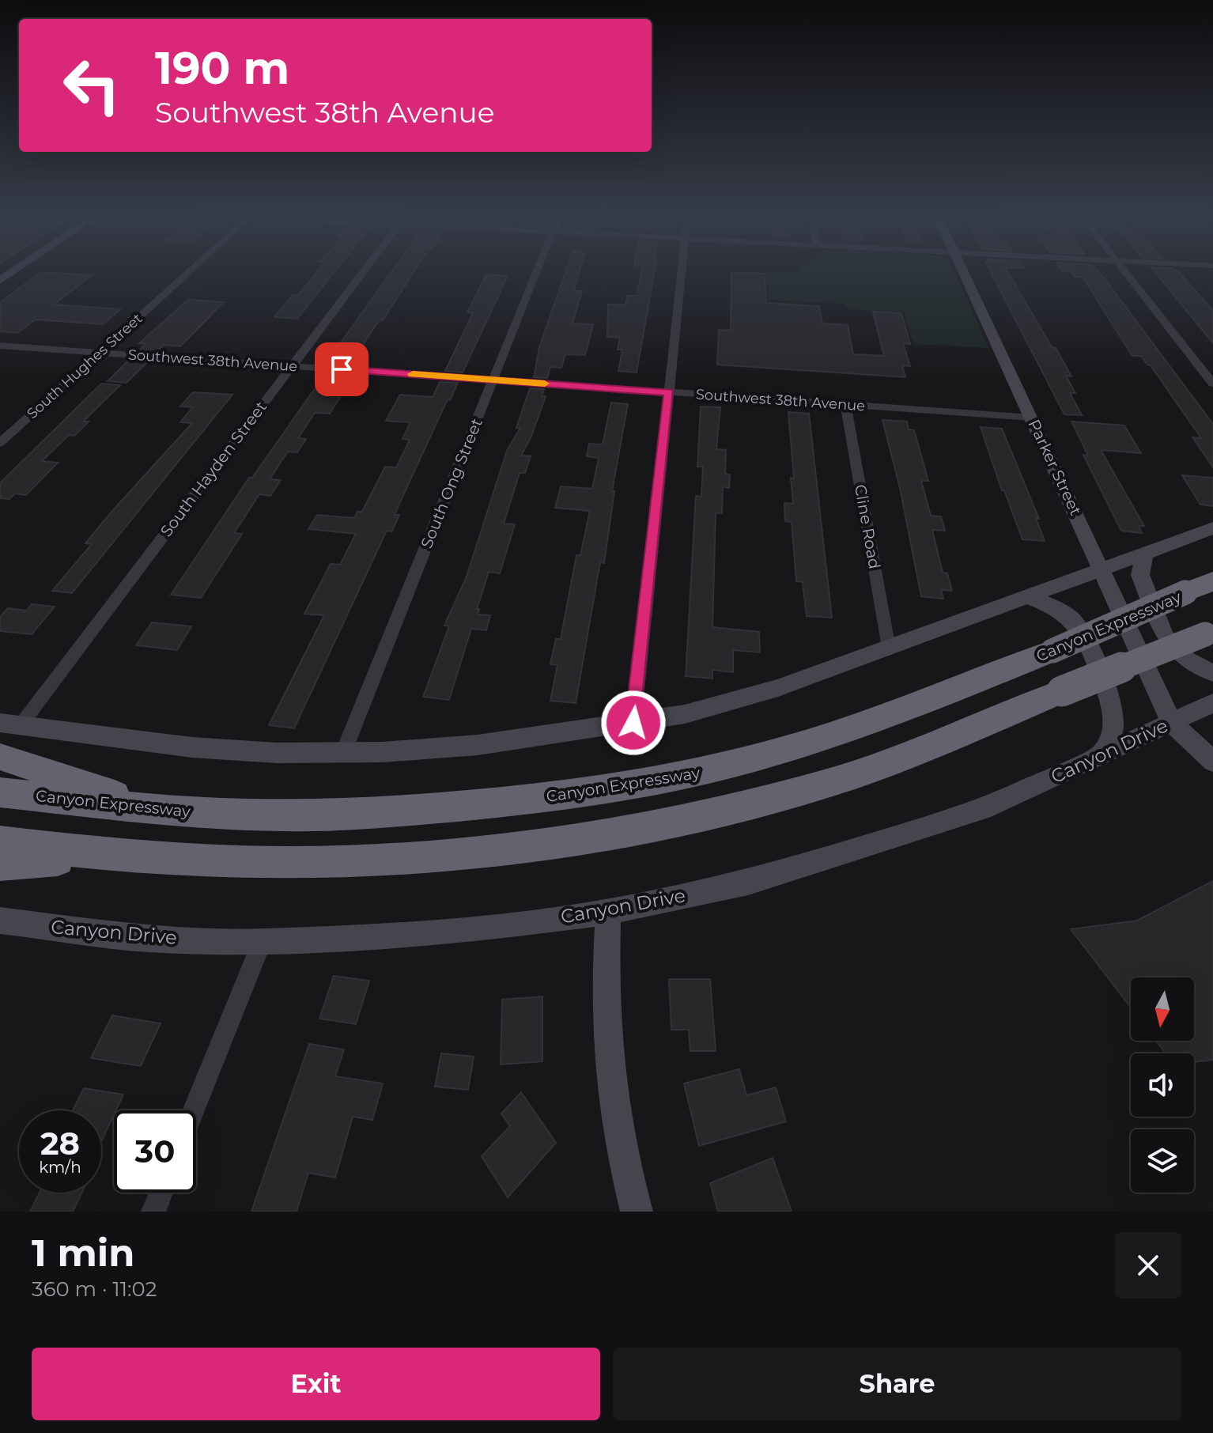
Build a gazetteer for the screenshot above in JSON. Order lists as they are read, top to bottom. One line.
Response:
{"streets":{"highway":["Canyon Expressway"],"main road":["Parker Street","Canyon Drive"],"street":["Southwest 38th Avenue","South Hughes Street","South Hayden Street","South Ong Street","Cline Road"]},"crossings":[["Southwest 38th Avenue","South Hughes Street"],["Southwest 38th Avenue","Parker Street"],["Southwest 38th Avenue","South Hayden Street"],["Southwest 38th Avenue","South Ong Street"],["Southwest 38th Avenue","Cline Road"],["Parker Street","Canyon Drive"]],"north":"bottom","page":{"turn":["190 m","Southwest 38th Avenue"],"speed":"28 km/h","limit":"30","heading":["1 min","360 m · 11:02"],"buttons":["Exit","Share"]}}
